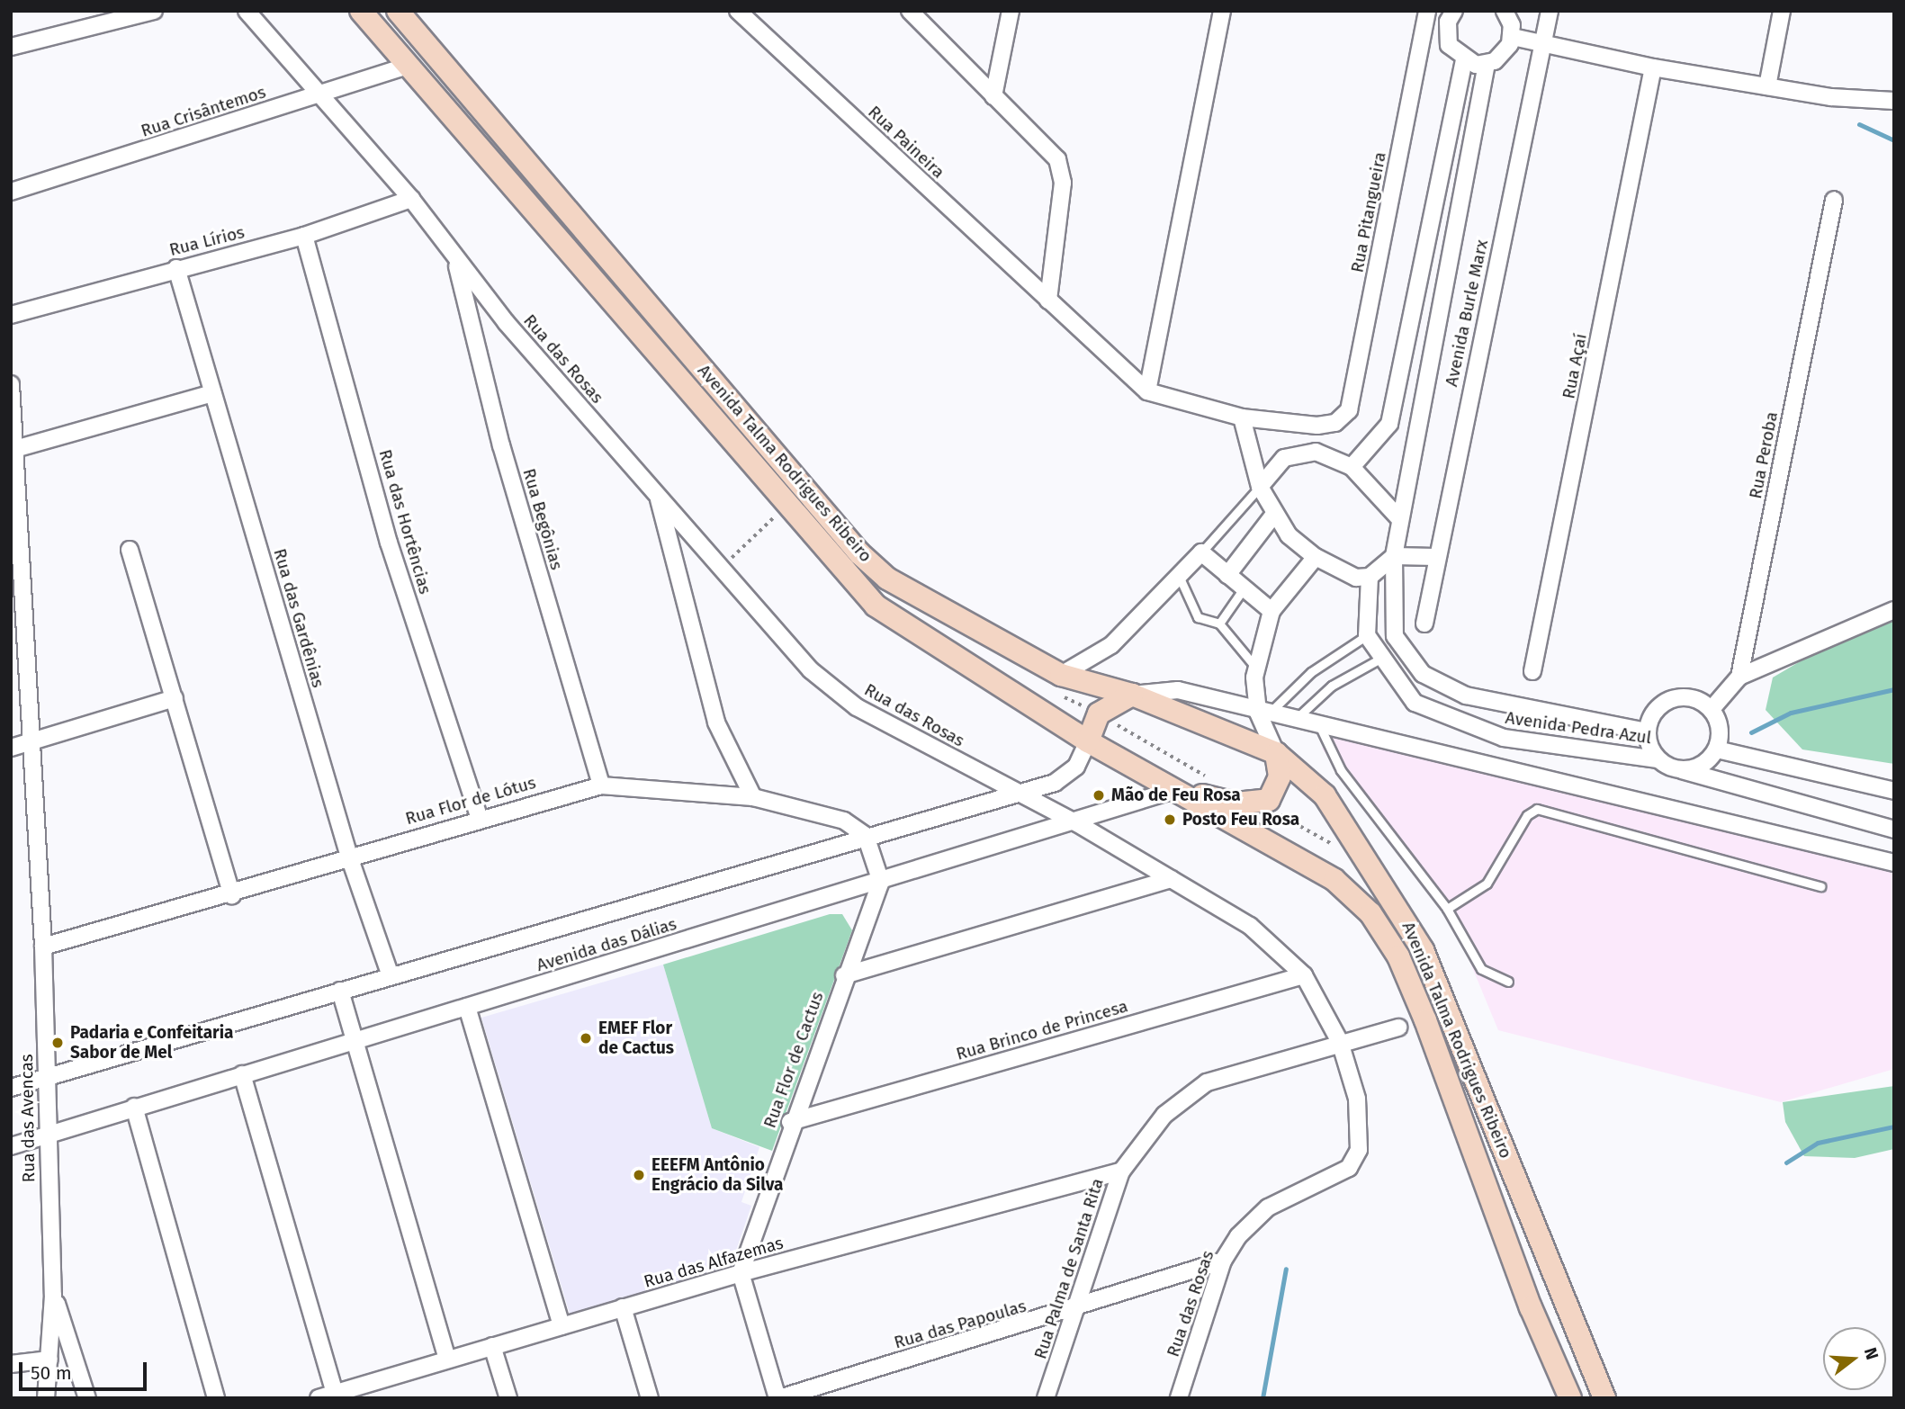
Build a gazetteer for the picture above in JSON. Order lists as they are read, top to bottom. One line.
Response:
{"streets":{"main road":["Avenida Talma Rodrigues Ribeiro"],"street":["Rua Crisântemos","Rua Paineira","Rua Pitangueira","Rua Lírios","Avenida Burle Marx","Rua das Rosas","Rua Açaí","Rua Peroba","Rua Begônias","Rua das Hortências","Rua das Gardênias","Avenida Pedra Azul","Rua Flor de Lótus","Avenida das Dálias","Rua Brinco de Princesa","Rua Flor de Cactus","Rua das Avencas","Rua das Alfazemas","Rua Palma de Santa Rita","Rua das Papoulas"]},"crossings":[["Rua Crisântemos","Rua das Rosas"],["Rua Crisântemos","Avenida Talma Rodrigues Ribeiro"],["Rua Lírios","Rua das Rosas"],["Rua Lírios","Rua das Hortências"],["Rua Lírios","Rua das Gardênias"],["Avenida Burle Marx","Avenida Pedra Azul"],["Rua das Rosas","Rua Begônias"],["Rua das Rosas","Avenida das Dálias"],["Rua das Rosas","Rua Brinco de Princesa"],["Rua das Rosas","Rua Palma de Santa Rita"],["Rua das Rosas","Rua das Papoulas"],["Rua Peroba","Avenida Pedra Azul"],["Avenida Talma Rodrigues Ribeiro","Avenida das Dálias"],["Rua Begônias","Rua Flor de Lótus"],["Rua das Hortências","Rua Flor de Lótus"],["Rua das Gardênias","Rua Flor de Lótus"],["Rua das Gardênias","Avenida das Dálias"],["Rua Flor de Lótus","Avenida das Dálias"],["Rua Flor de Lótus","Rua das Avencas"],["Avenida das Dálias","Rua Flor de Cactus"],["Avenida das Dálias","Rua das Avencas"],["Rua Brinco de Princesa","Rua Flor de Cactus"],["Rua Flor de Cactus","Rua das Alfazemas"],["Rua das Alfazemas","Rua Palma de Santa Rita"],["Rua Palma de Santa Rita","Rua das Papoulas"]],"places":["Mão de Feu Rosa","Posto Feu Rosa","EMEF Flor de Cactus","Padaria e Confeitaria Sabor de Mel","EEEFM Antônio Engrácio da Silva"],"scale_bar":"50 m","north":"right"}
